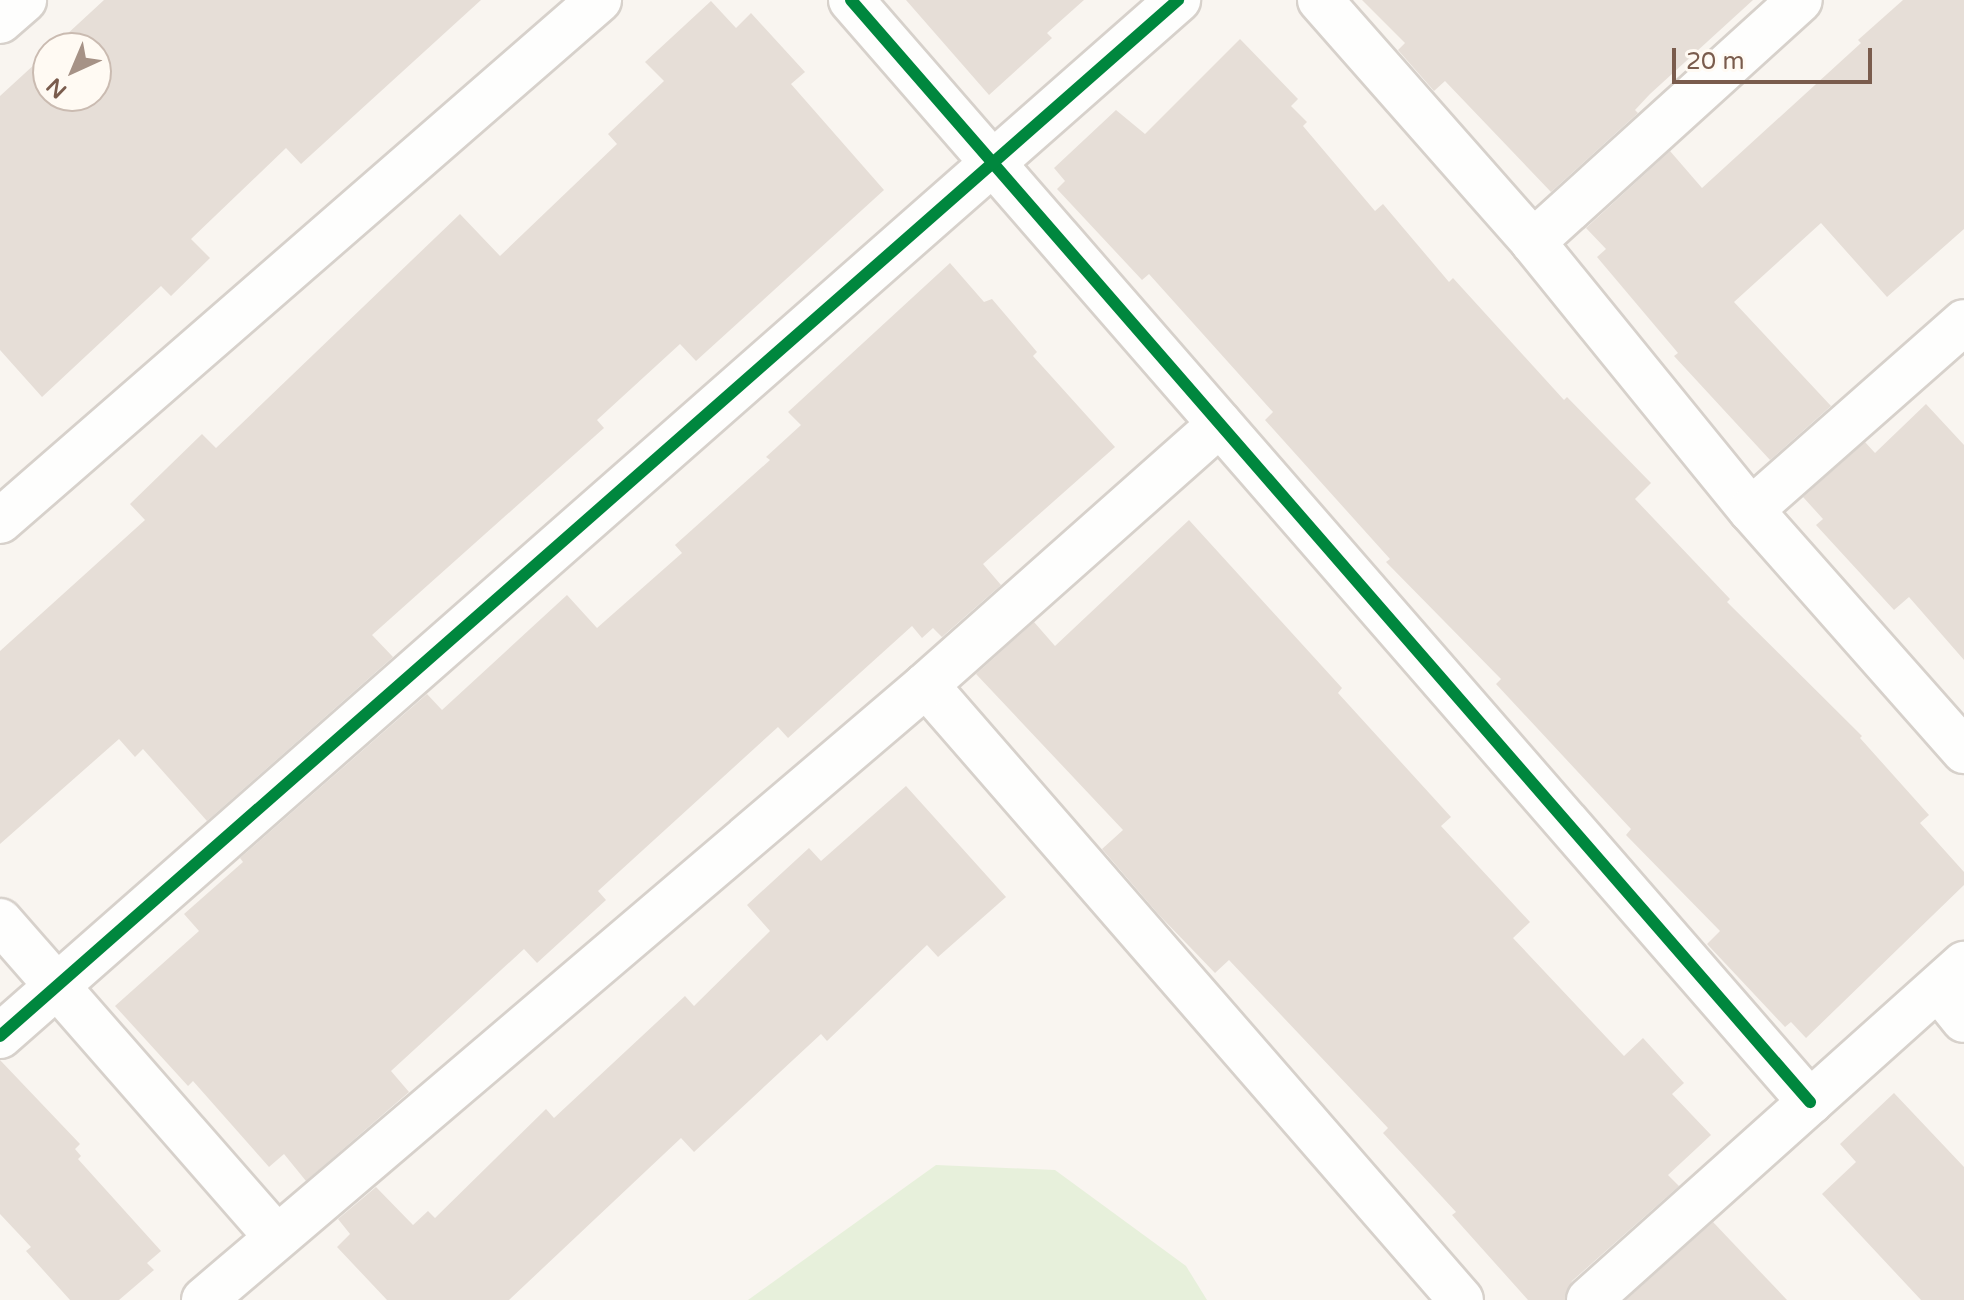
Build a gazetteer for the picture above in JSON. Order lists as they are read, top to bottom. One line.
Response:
{"scale_bar":"20 m","north":"bottom left"}
